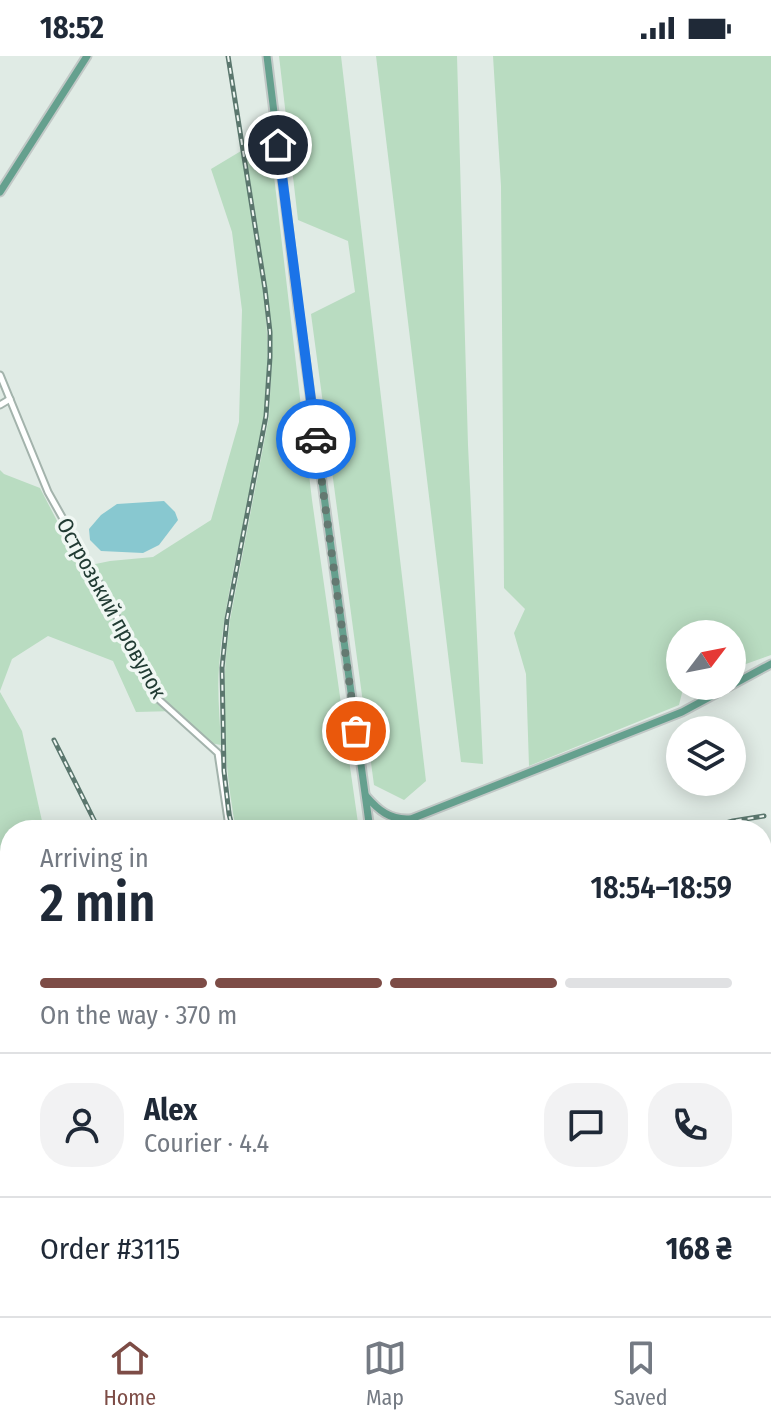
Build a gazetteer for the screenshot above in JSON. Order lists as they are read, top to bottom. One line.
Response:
{"streets":{"street":["Острозький провулок"]},"north":"top right","page":{"status":"18:52","heading":["2 min","Arriving in","18:54–18:59"],"panel":["Alex","Courier · 4.4","Order #3115","168 ₴"],"bar":"On the way · 370 m","tabs":["Home","Map","Saved"]}}
